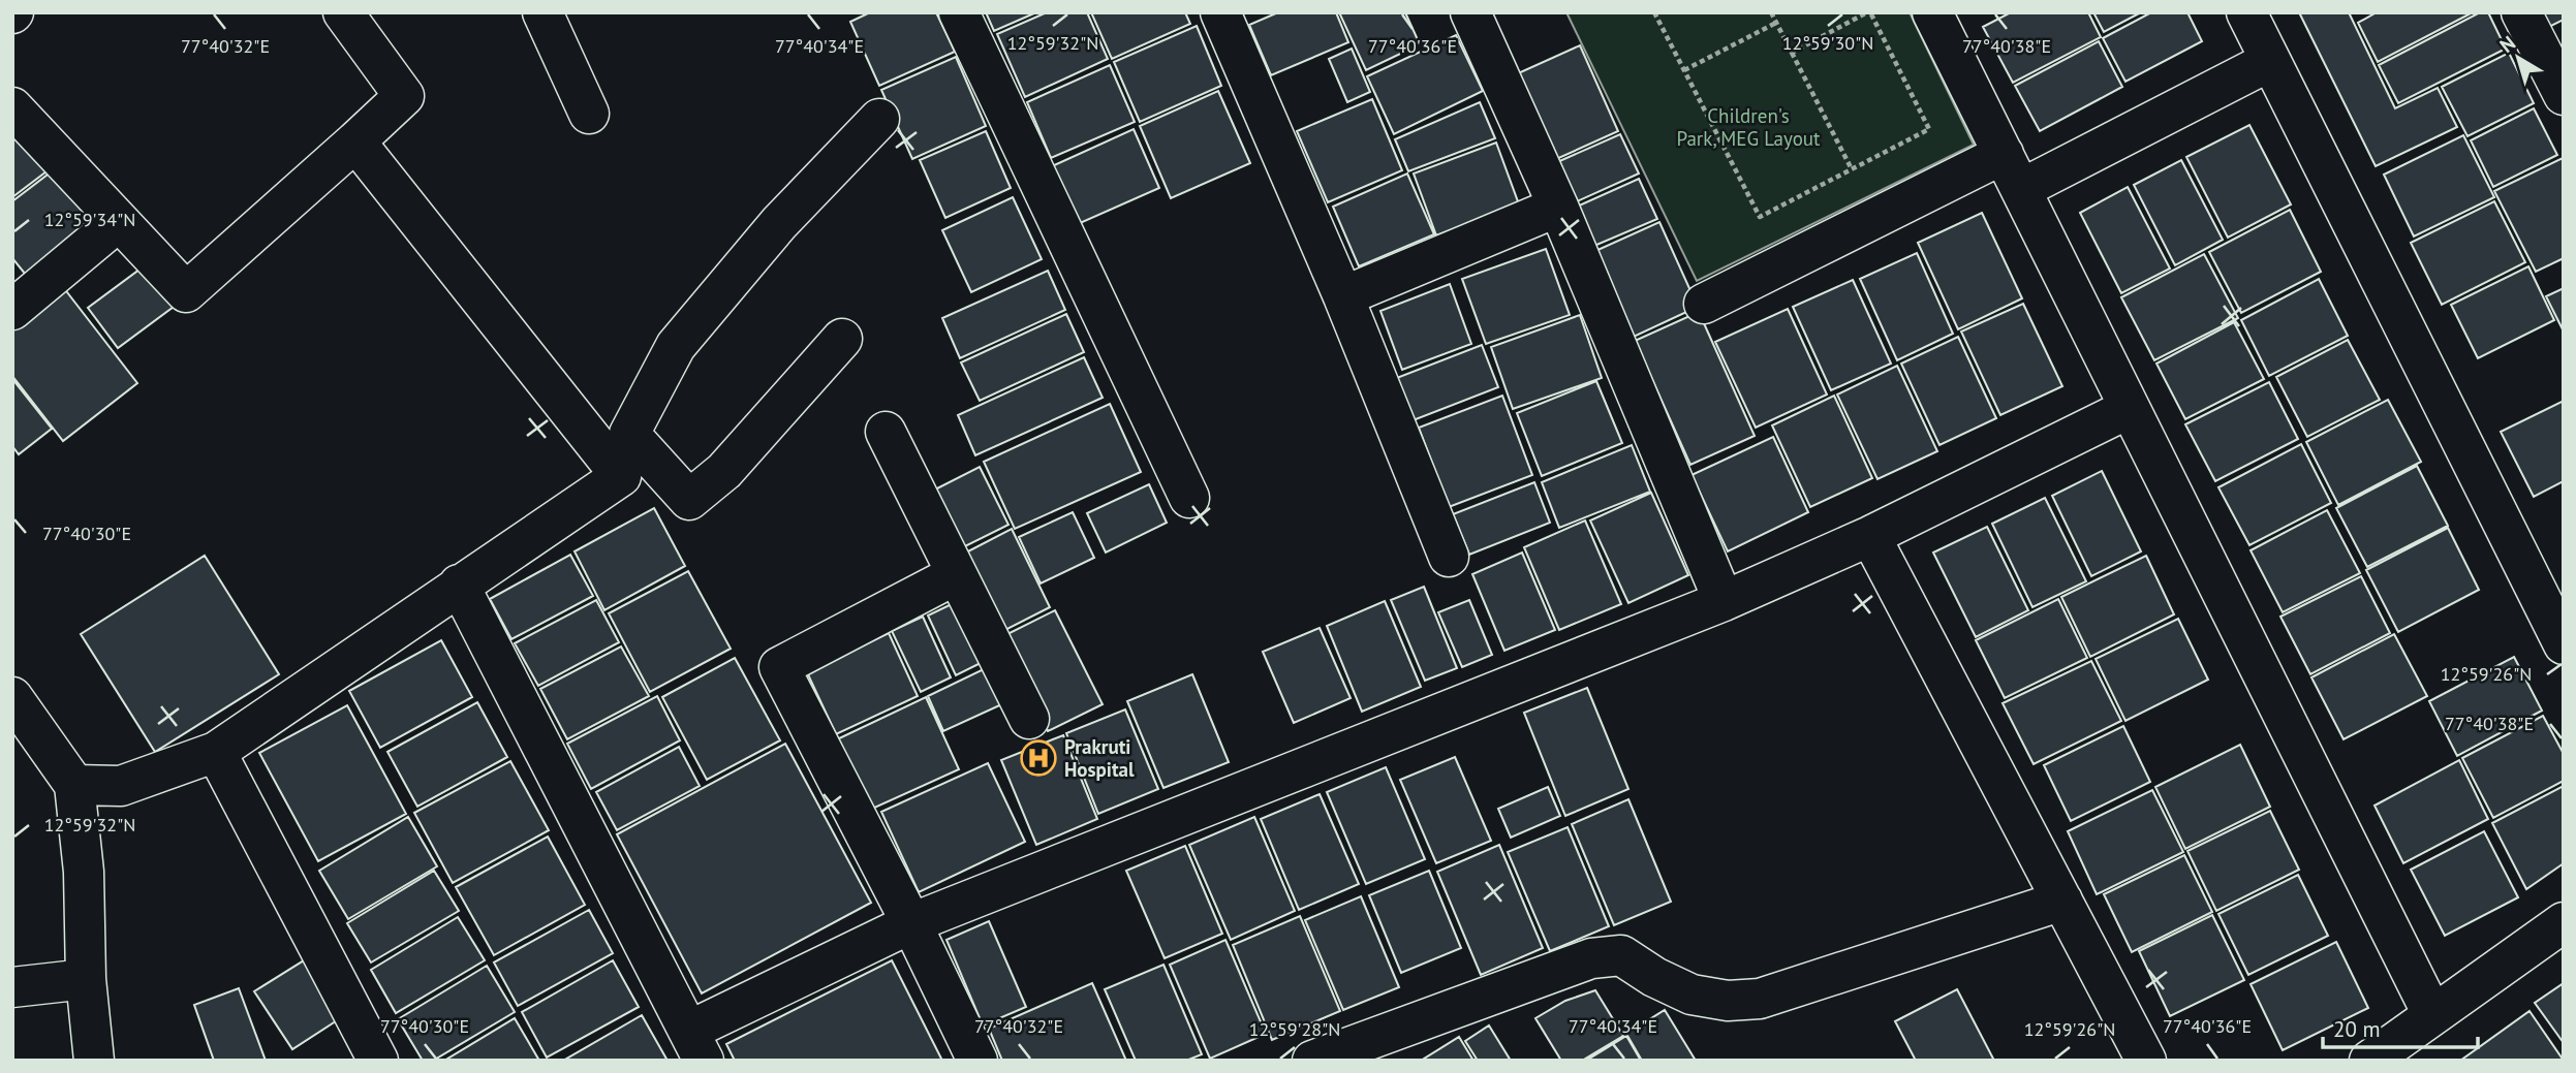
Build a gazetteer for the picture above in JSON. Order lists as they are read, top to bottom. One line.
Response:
{"parks":["Children's Park, MEG Layout"],"places":{"hospital":["Prakruti Hospital"]},"scale_bar":"20 m","north":"top left","coordinates":["12°59'32\"N","12°59'30\"N","77°40'38\"E","77°40'32\"E","77°40'34\"E","77°40'36\"E","12°59'34\"N","77°40'30\"E","12°59'26\"N","12°59'28\"N"]}
